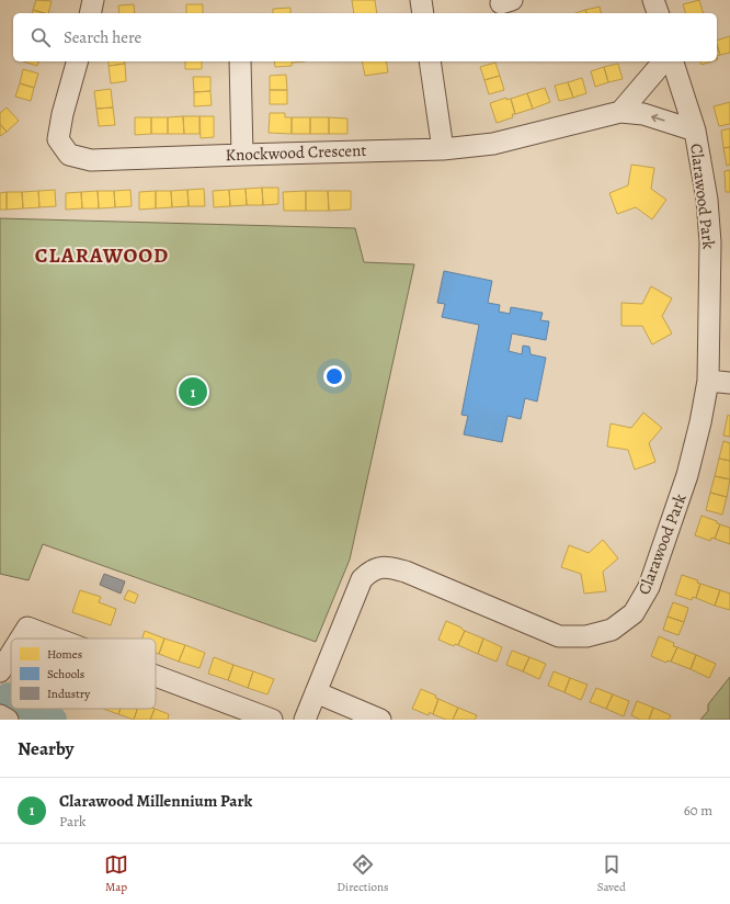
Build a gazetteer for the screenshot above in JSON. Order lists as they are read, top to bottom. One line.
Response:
{"streets":{"street":["Knockwood Crescent","Clarawood Park"]},"crossings":[["Knockwood Crescent","Clarawood Park"]],"districts":["CLARAWOOD"],"legend":["Homes","Schools","Industry"],"page":{"search":"Search here","pins":"1","heading":"Nearby","list":[{"mark":"1","name":"Clarawood Millennium Park","note":"Park","value":"60 m"}],"nav":["Map","Directions","Saved"]}}
